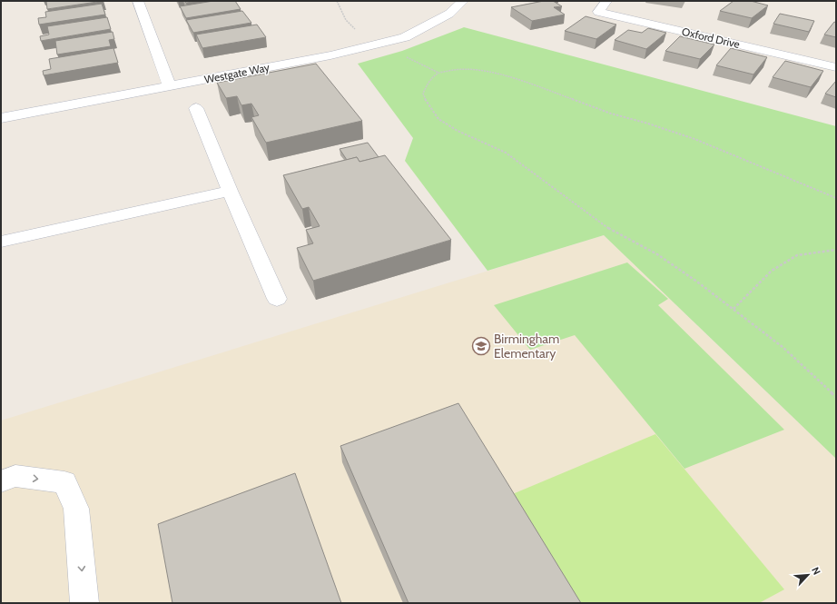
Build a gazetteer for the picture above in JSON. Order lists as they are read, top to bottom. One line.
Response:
{"streets":{"street":["Oxford Drive","Westgate Way"]},"places":{"school or university":["Birmingham Elementary"]},"north":"top right"}
